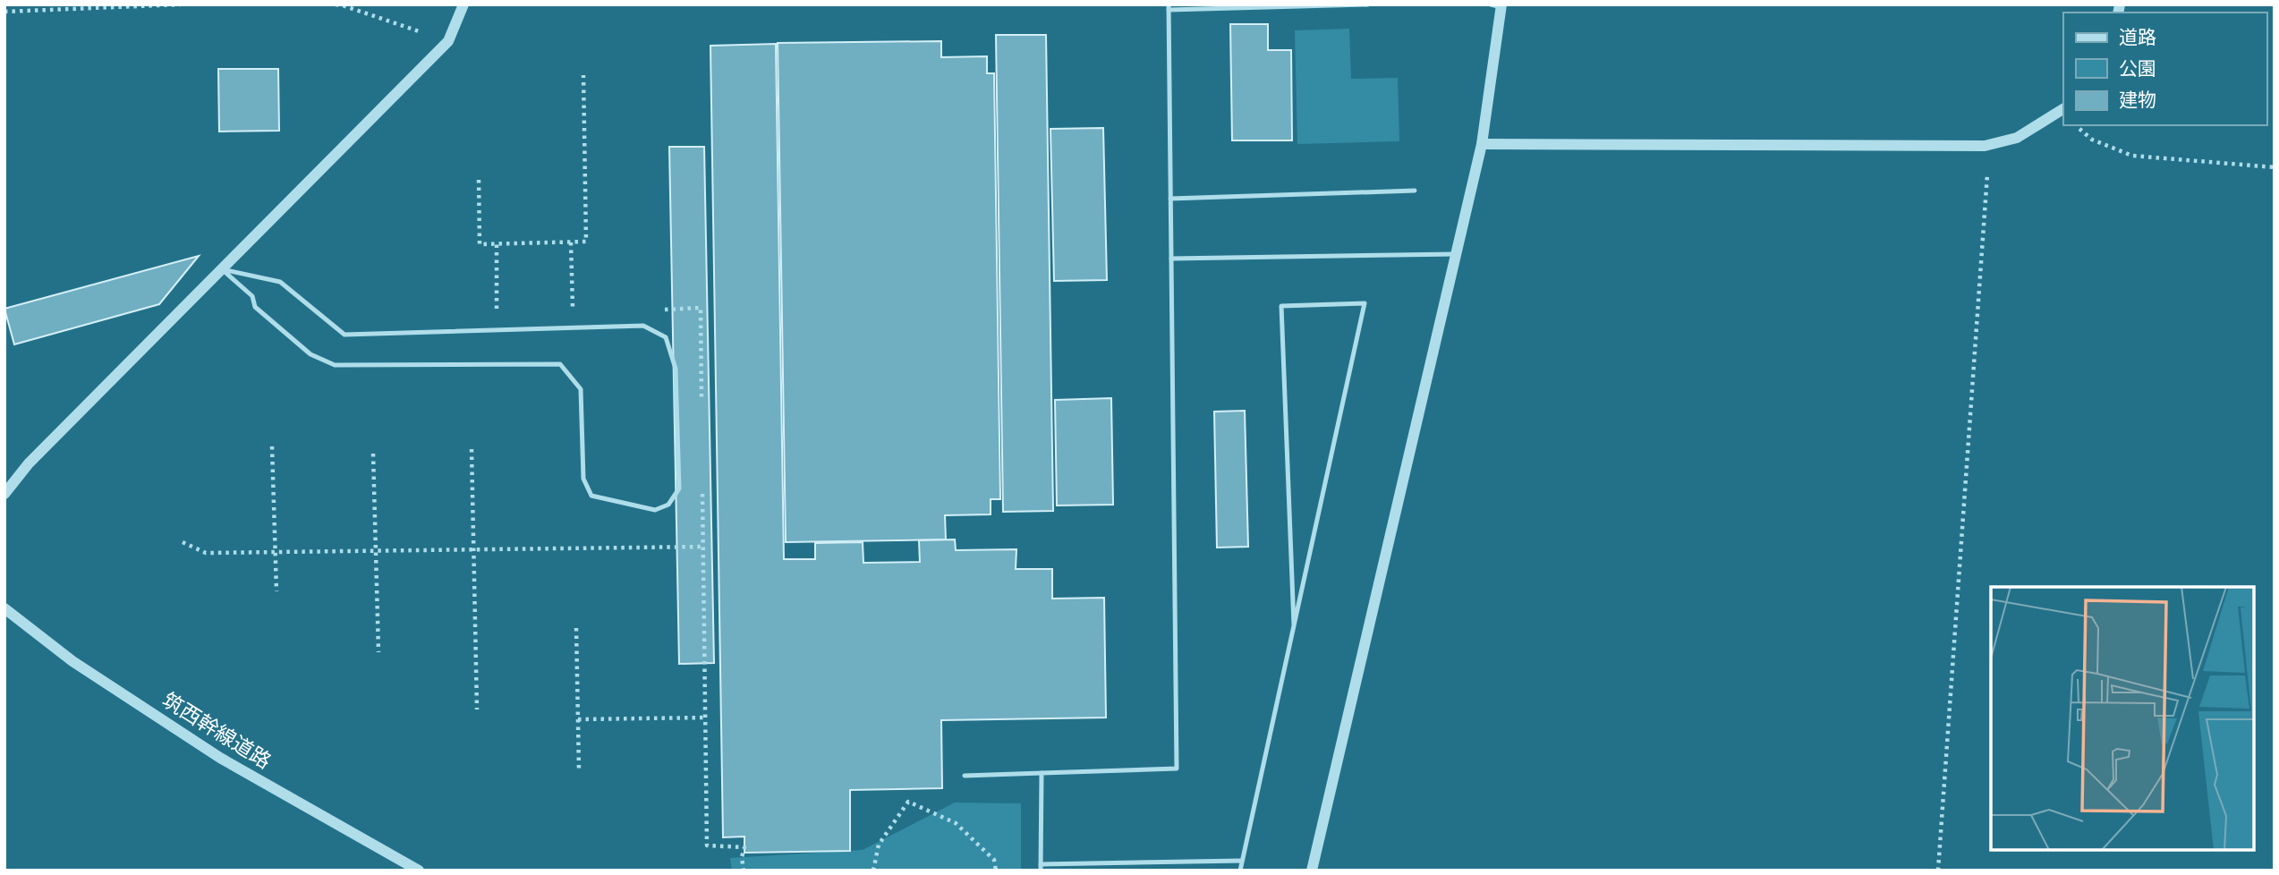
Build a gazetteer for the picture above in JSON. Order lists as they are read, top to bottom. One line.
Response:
{"streets":{"street":["筑西幹線道路"]},"legend":["道路","公園","建物"]}
